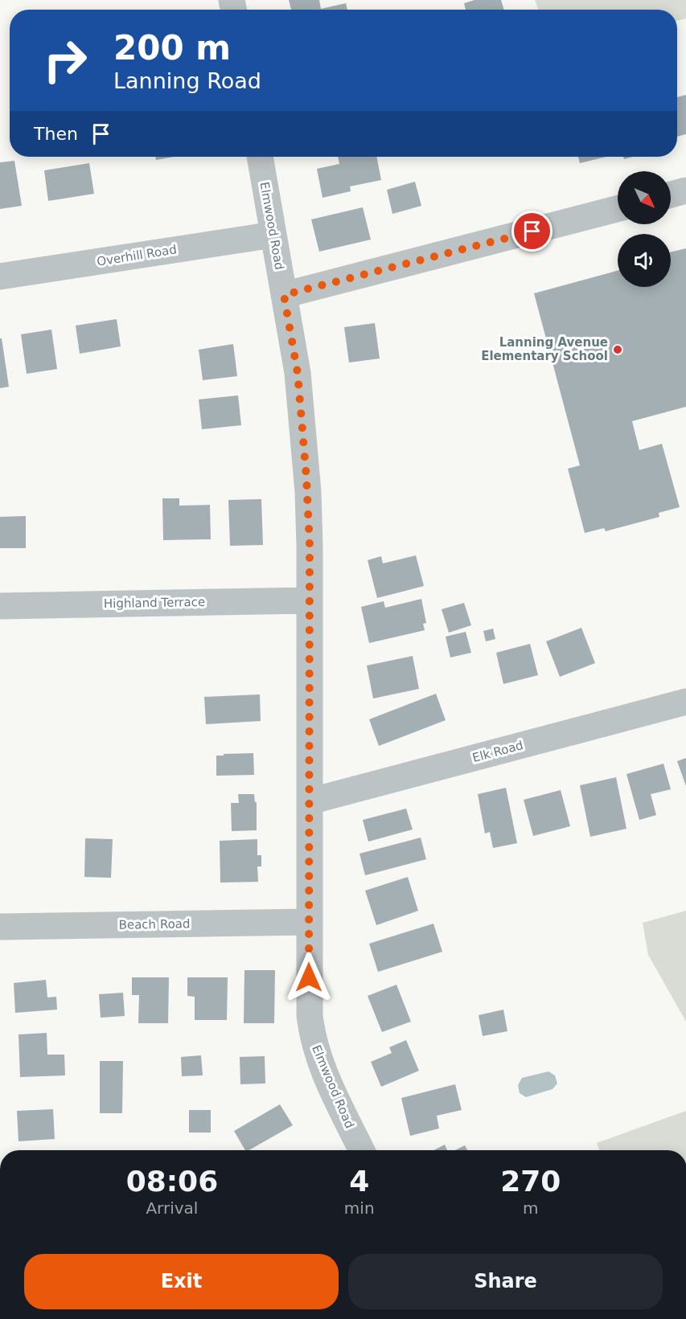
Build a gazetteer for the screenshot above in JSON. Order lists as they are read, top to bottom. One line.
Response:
{"streets":{"street":["Elmwood Road","Overhill Road","Highland Terrace","Elk Road","Beach Road"]},"crossings":[["Elmwood Road","Overhill Road"],["Elmwood Road","Highland Terrace"],["Elmwood Road","Elk Road"],["Elmwood Road","Beach Road"]],"places":["Lanning Avenue Elementary School"],"north":"bottom right","page":{"turn":["200 m","Lanning Road"],"then":"Then","eta":["08:06","Arrival","4","min","270","m"],"buttons":["Exit","Share"]}}
